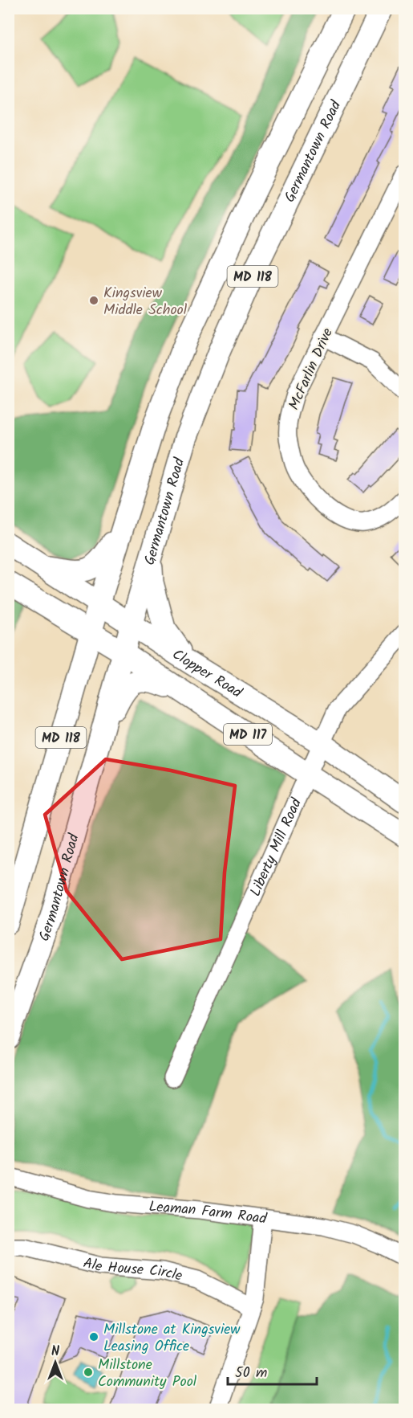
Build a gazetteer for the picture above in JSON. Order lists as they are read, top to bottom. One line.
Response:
{"streets":{"main road":["Germantown Road","MD 118","Clopper Road","MD 117"],"street":["McFarlin Drive","Liberty Mill Road","Leaman Farm Road","Ale House Circle"]},"crossings":[["Germantown Road","Clopper Road"],["MD 118","Clopper Road"],["Clopper Road","Liberty Mill Road"]],"places":["Kingsview Middle School","Millstone at Kingsview Leasing Office","Millstone Community Pool"],"scale_bar":"50 m","north":"top"}
